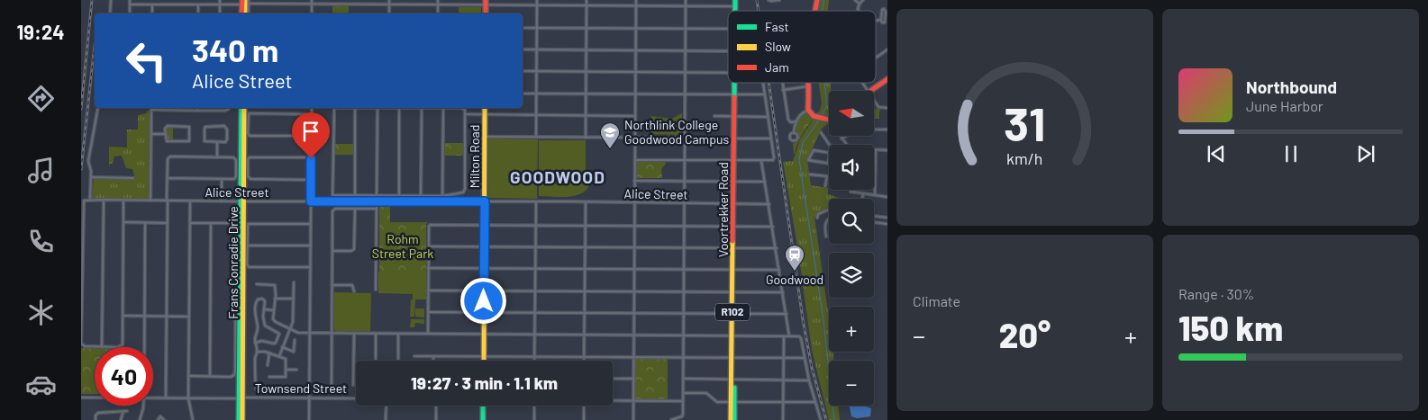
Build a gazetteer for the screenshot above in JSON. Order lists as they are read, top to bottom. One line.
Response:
{"streets":{"main road":["Milton Road","Voortrekker Road","Frans Conradie Drive","R102"],"street":["Alice Street","Townsend Street"]},"crossings":[["Milton Road","Alice Street"],["Alice Street","Voortrekker Road"],["Alice Street","Frans Conradie Drive"],["Frans Conradie Drive","Townsend Street"]],"districts":["GOODWOOD"],"parks":["Rohm Street Park"],"places":{"school or university":["Northlink College Goodwood Campus"],"station":["Goodwood"]},"legend":["Fast","Slow","Jam"],"north":"left","page":{"tabs":"19:24","turn":["340 m","Alice Street"],"song":["Northbound","June Harbor"],"map_buttons":["+","−"],"tile":["Climate",["Range · 30%","150 km"]],"heat":["−","20°","+"],"limit":"40","trip":"19:27 · 3 min · 1.1 km","gauge":["31","km/h"]}}
